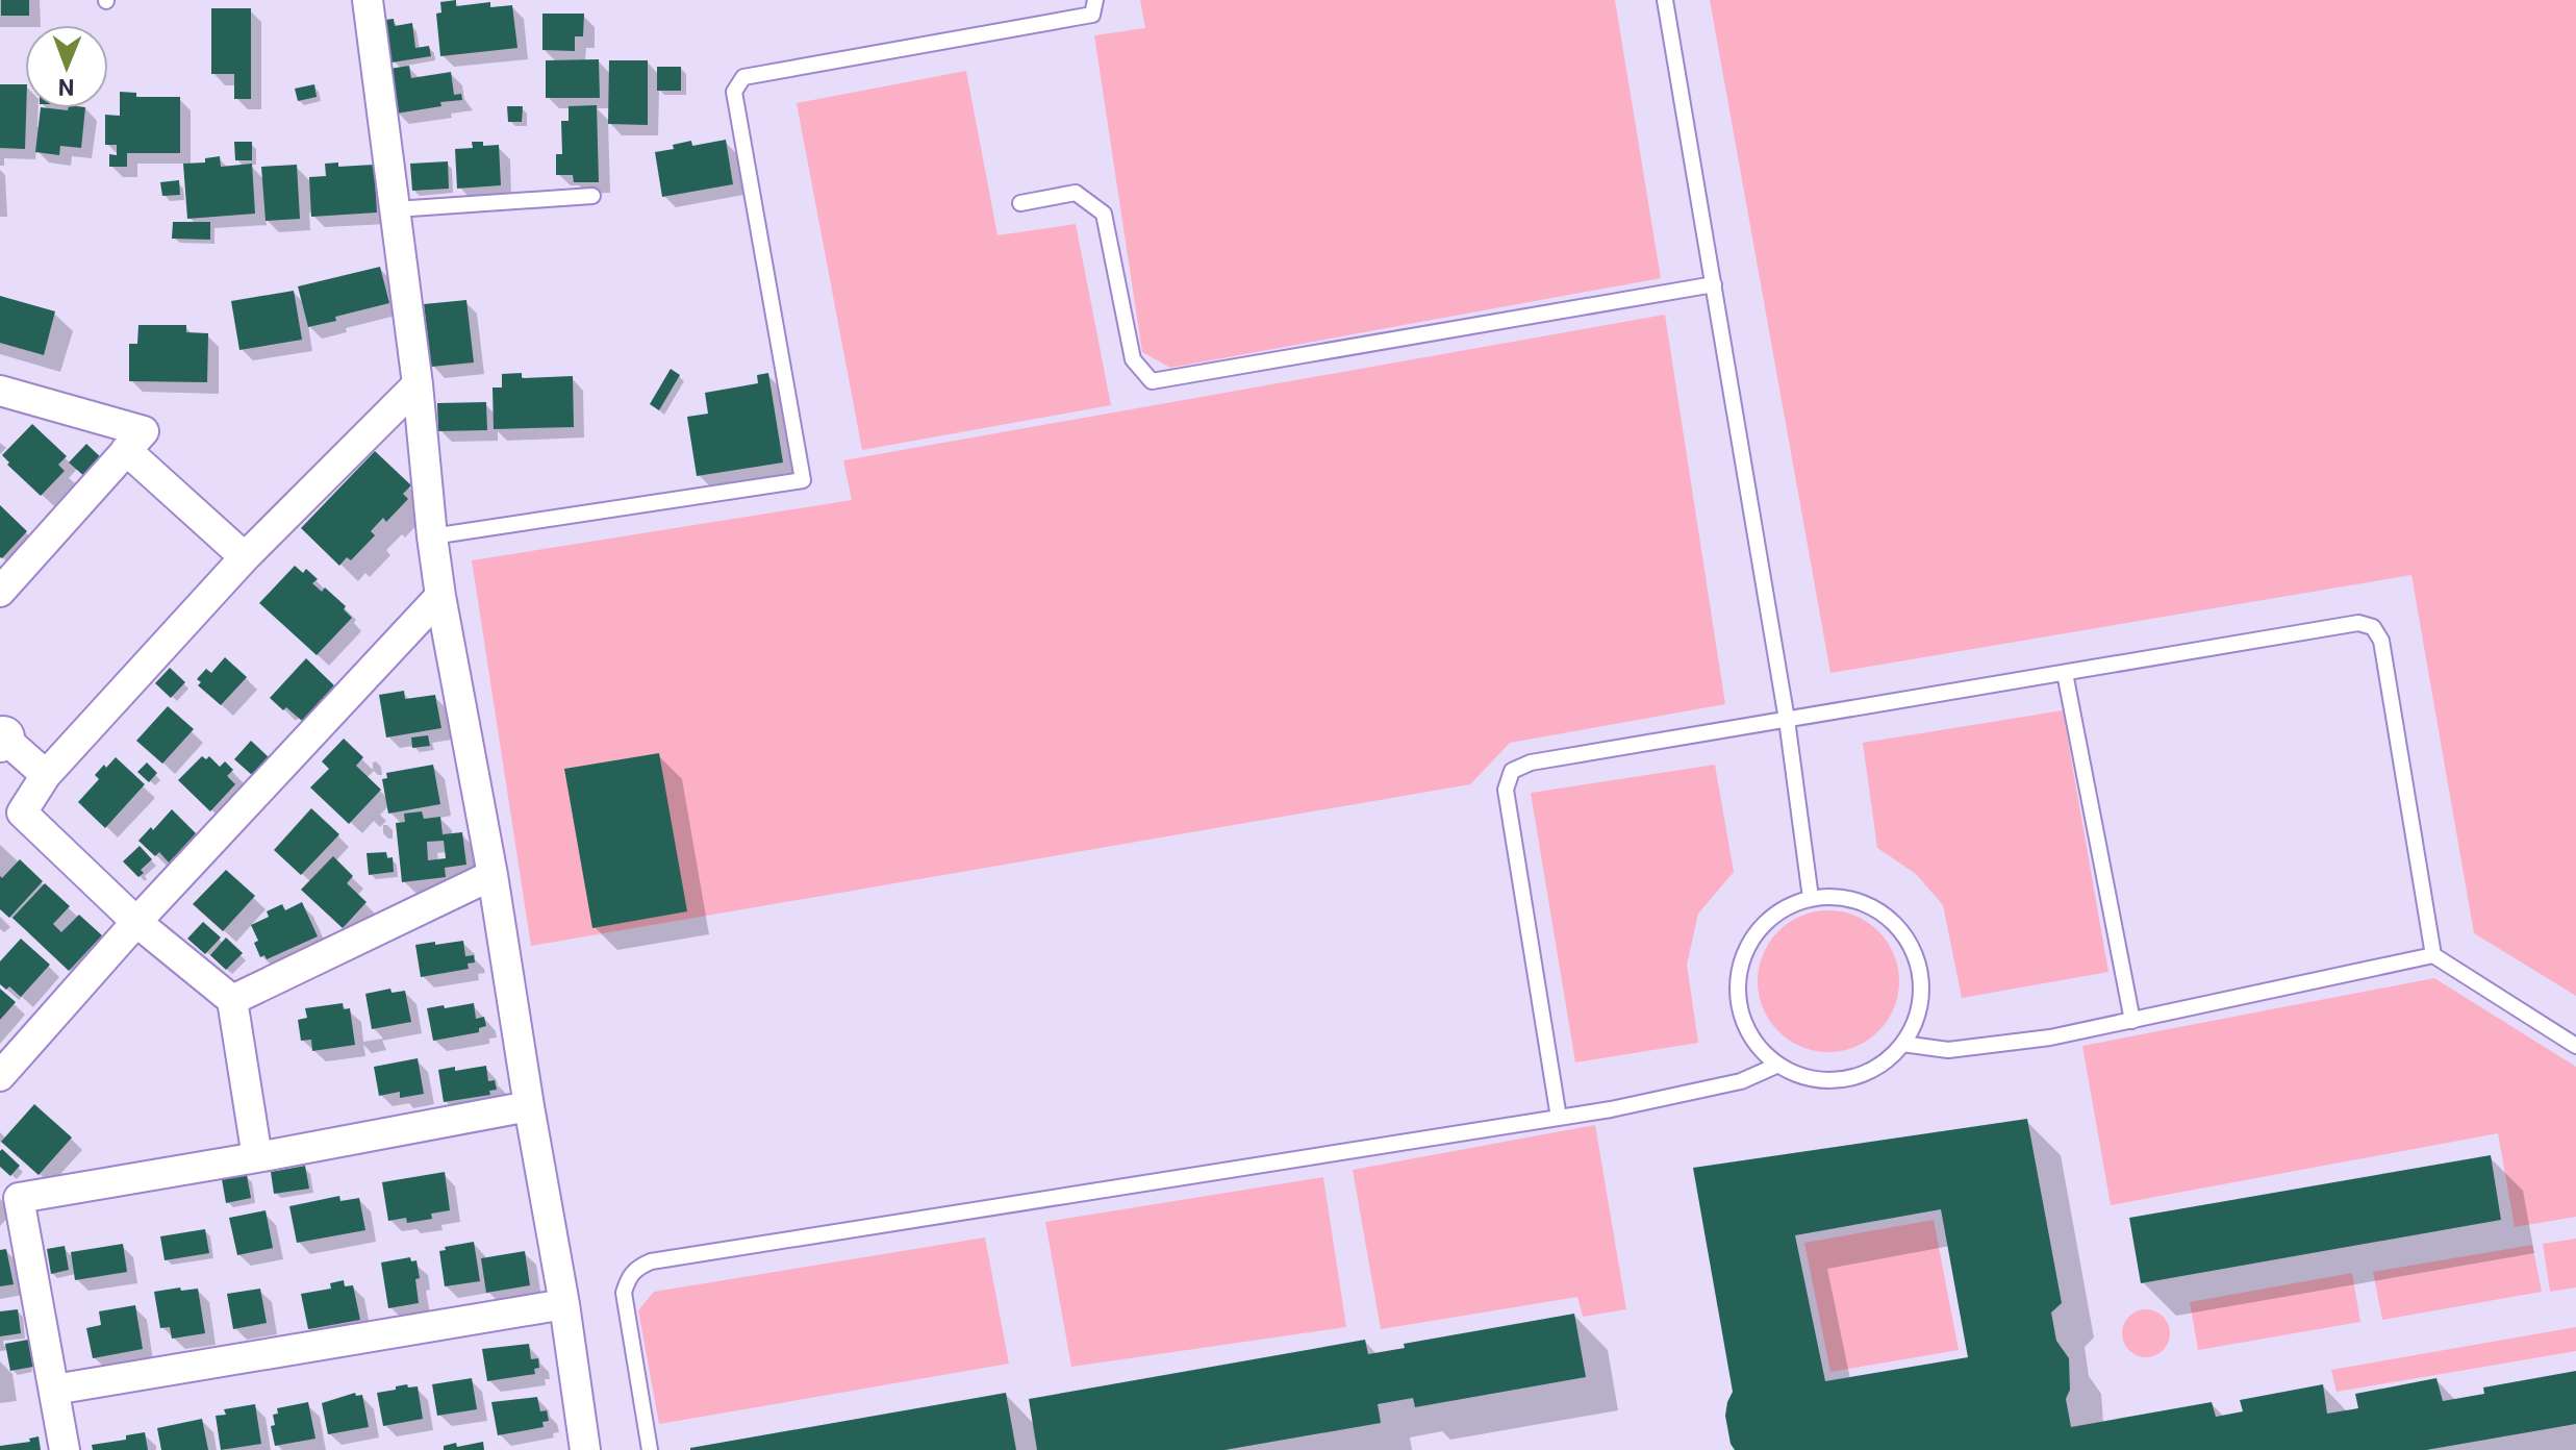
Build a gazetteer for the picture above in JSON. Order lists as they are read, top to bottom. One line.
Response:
{"north":"bottom"}
